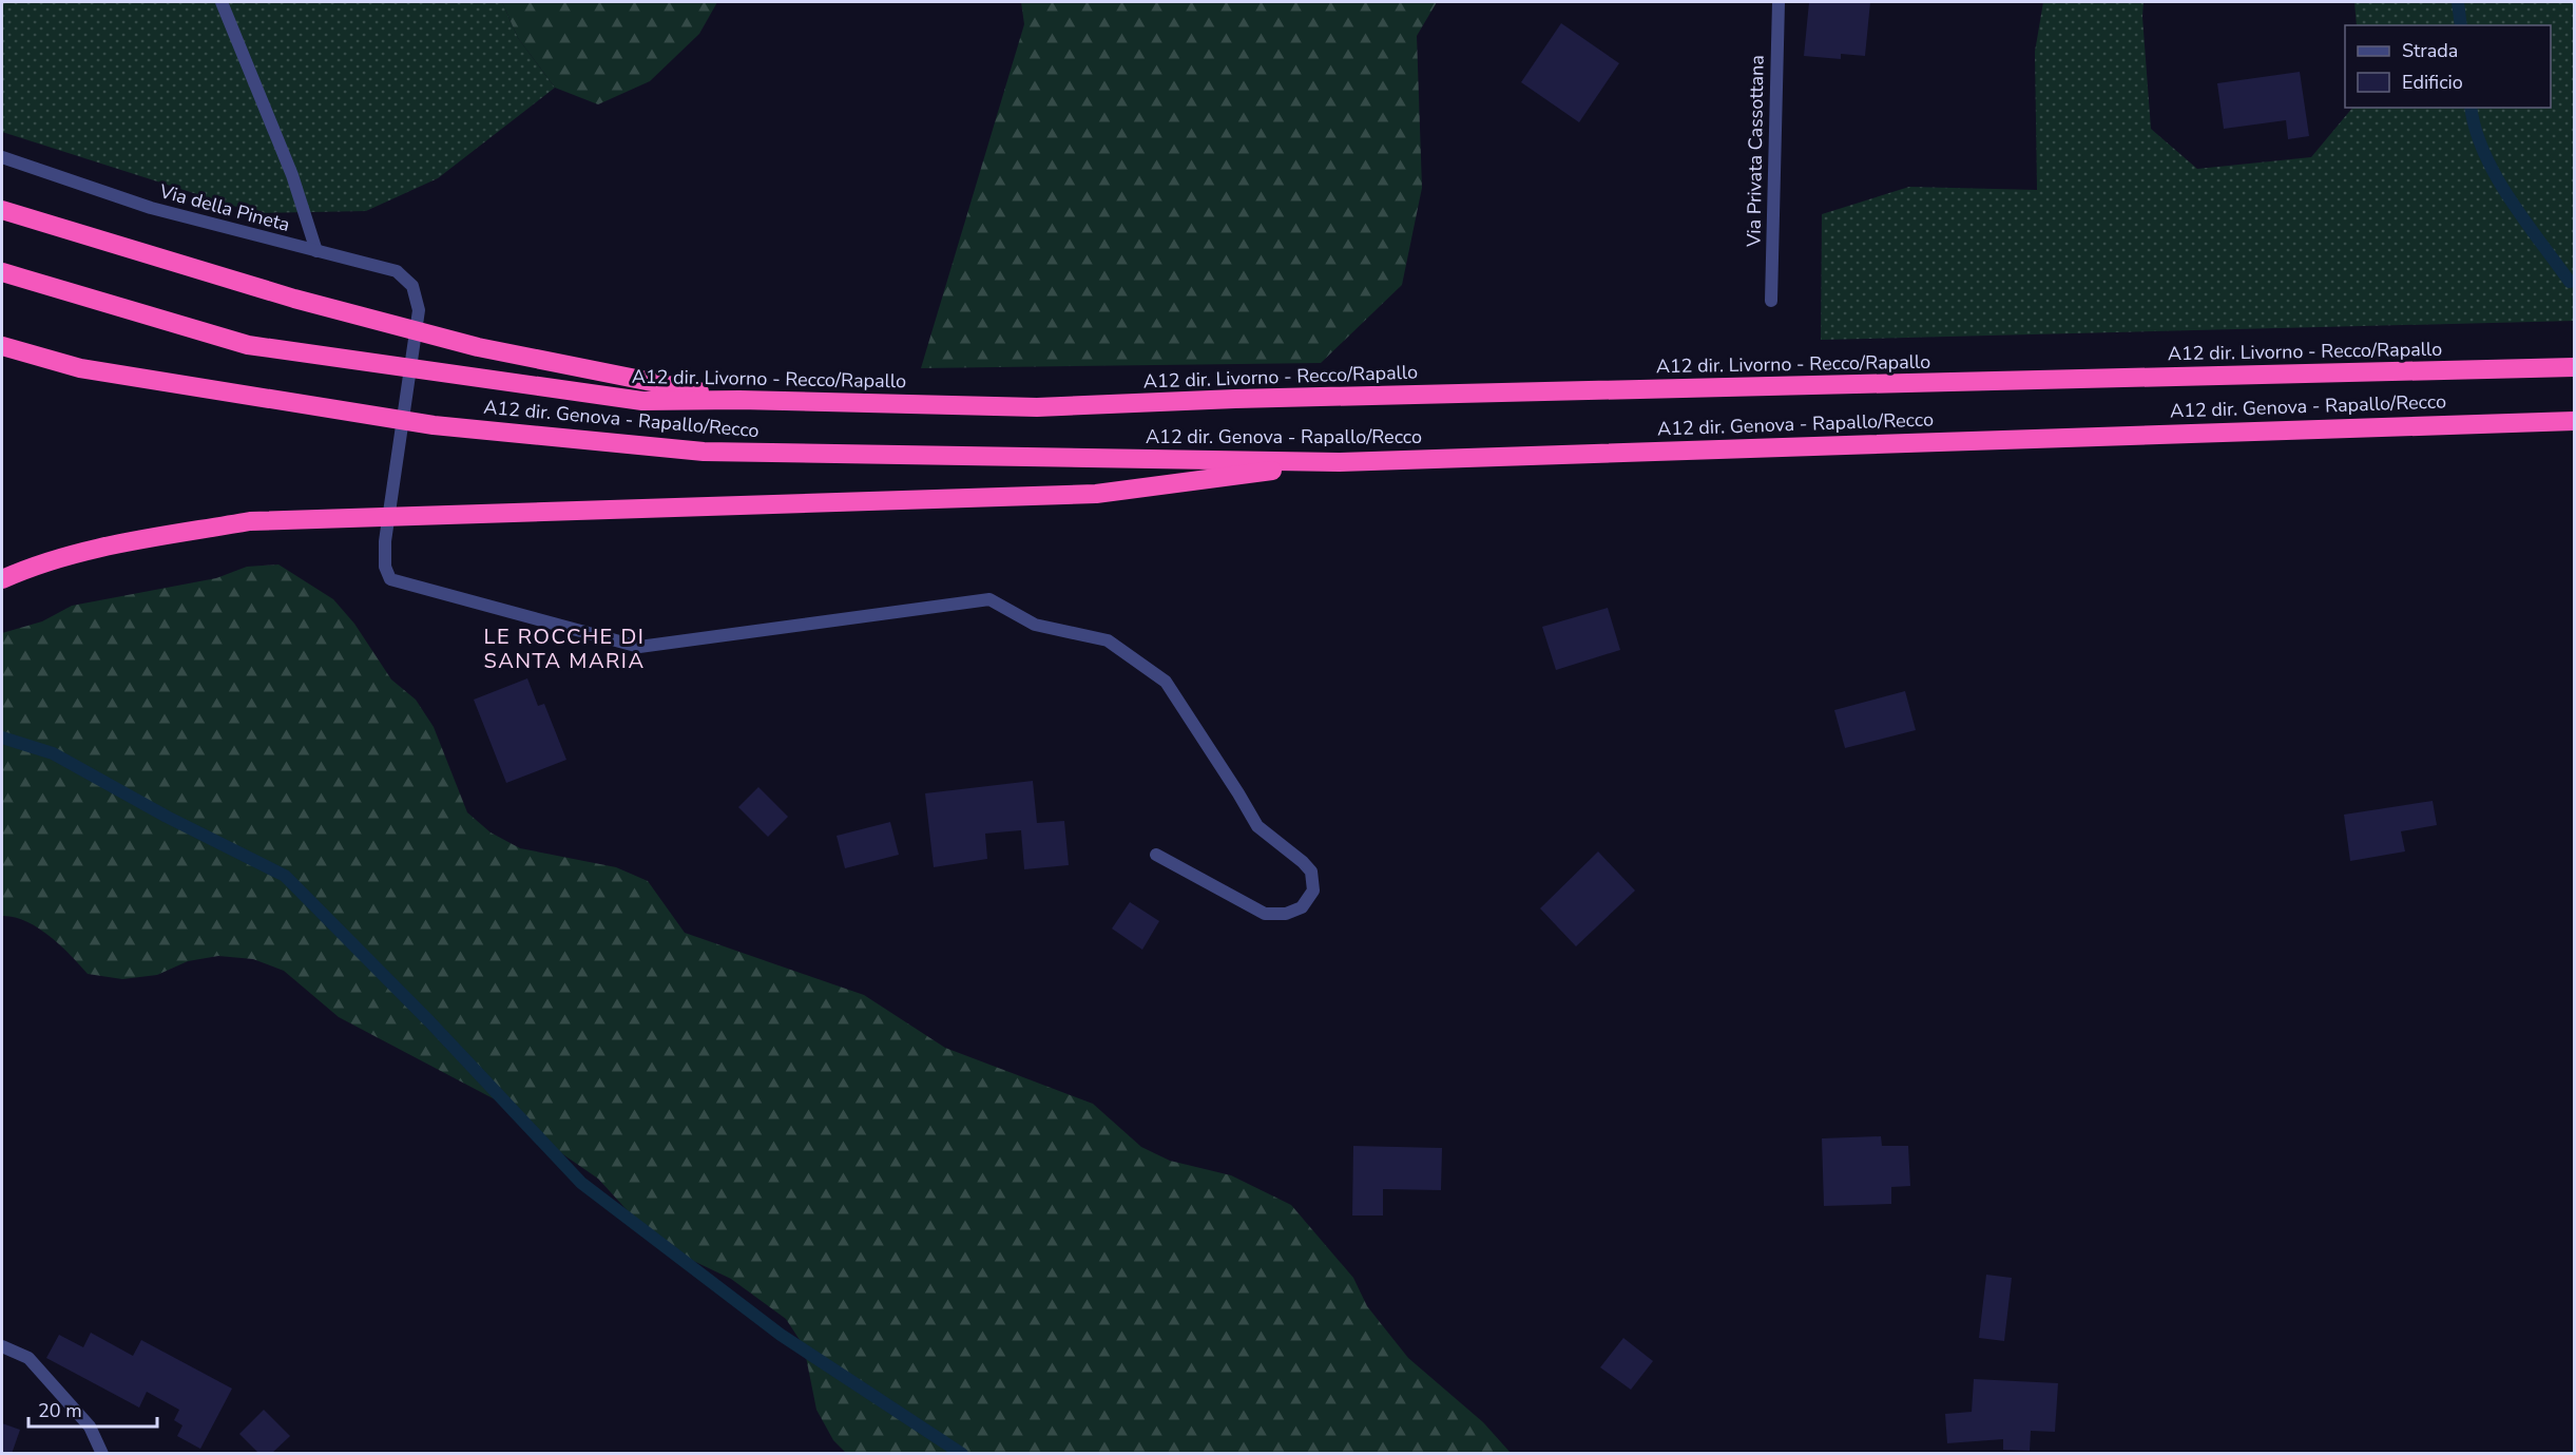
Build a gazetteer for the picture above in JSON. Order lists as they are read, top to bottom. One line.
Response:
{"streets":{"highway":["A12 dir. Livorno - Recco/Rapallo","A12 dir. Genova - Rapallo/Recco"],"street":["Via Privata Cassottana","Via della Pineta"]},"districts":["LE ROCCHE DI SANTA MARIA"],"legend":["Strada","Edificio"],"scale_bar":"20 m"}
